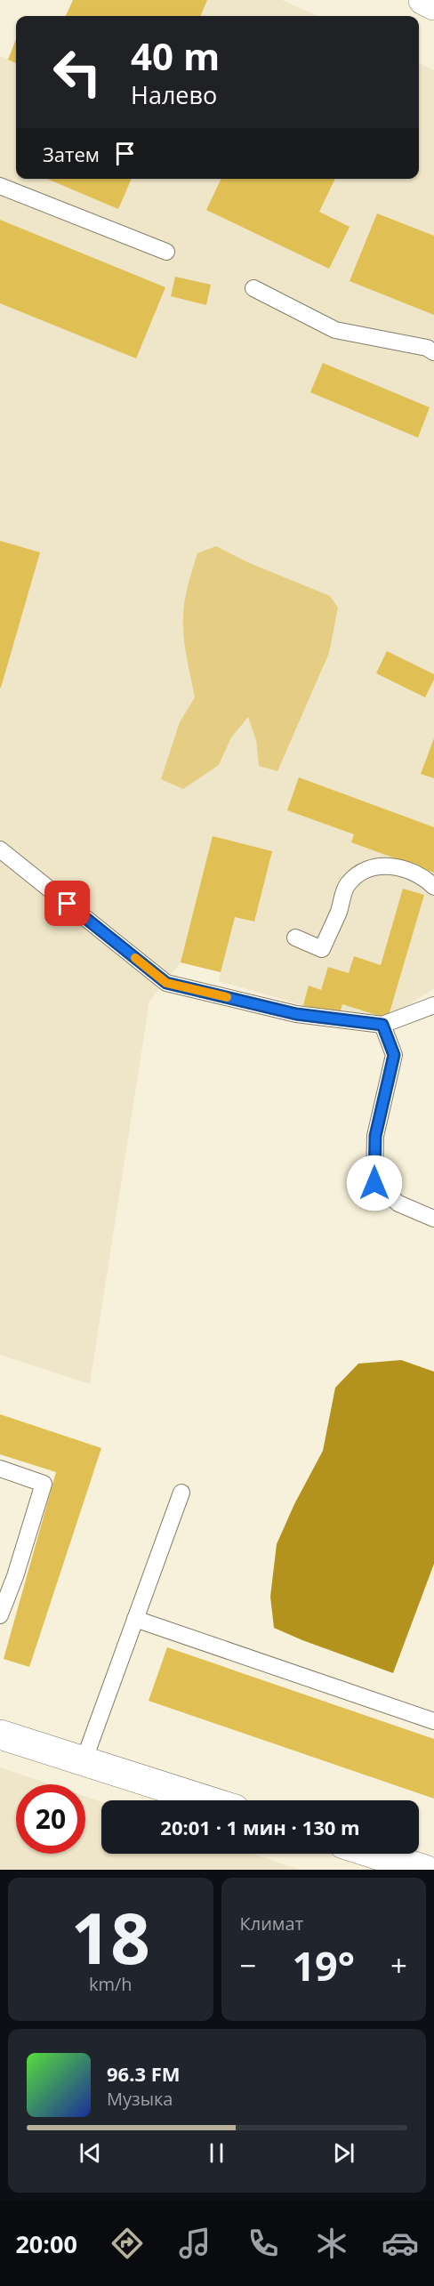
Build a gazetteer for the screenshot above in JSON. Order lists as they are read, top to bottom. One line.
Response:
{"page":{"turn":["40 m","Налево"],"then":"Затем","limit":"20","trip":"20:01 · 1 мин · 130 m","tile":[["18","km/h"],"Климат"],"heat":["−","19°","+"],"song":["96.3 FM","Музыка"],"tabs":"20:00"}}
